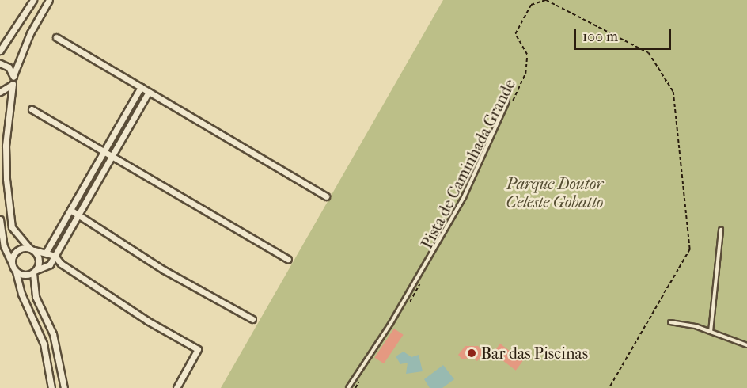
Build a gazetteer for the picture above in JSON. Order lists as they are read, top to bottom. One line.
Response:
{"streets":{"path":["Pista de Caminhada Grande"]},"parks":["Parque Doutor Celeste Gobatto"],"places":["Bar das Piscinas"],"scale_bar":"100 m"}
